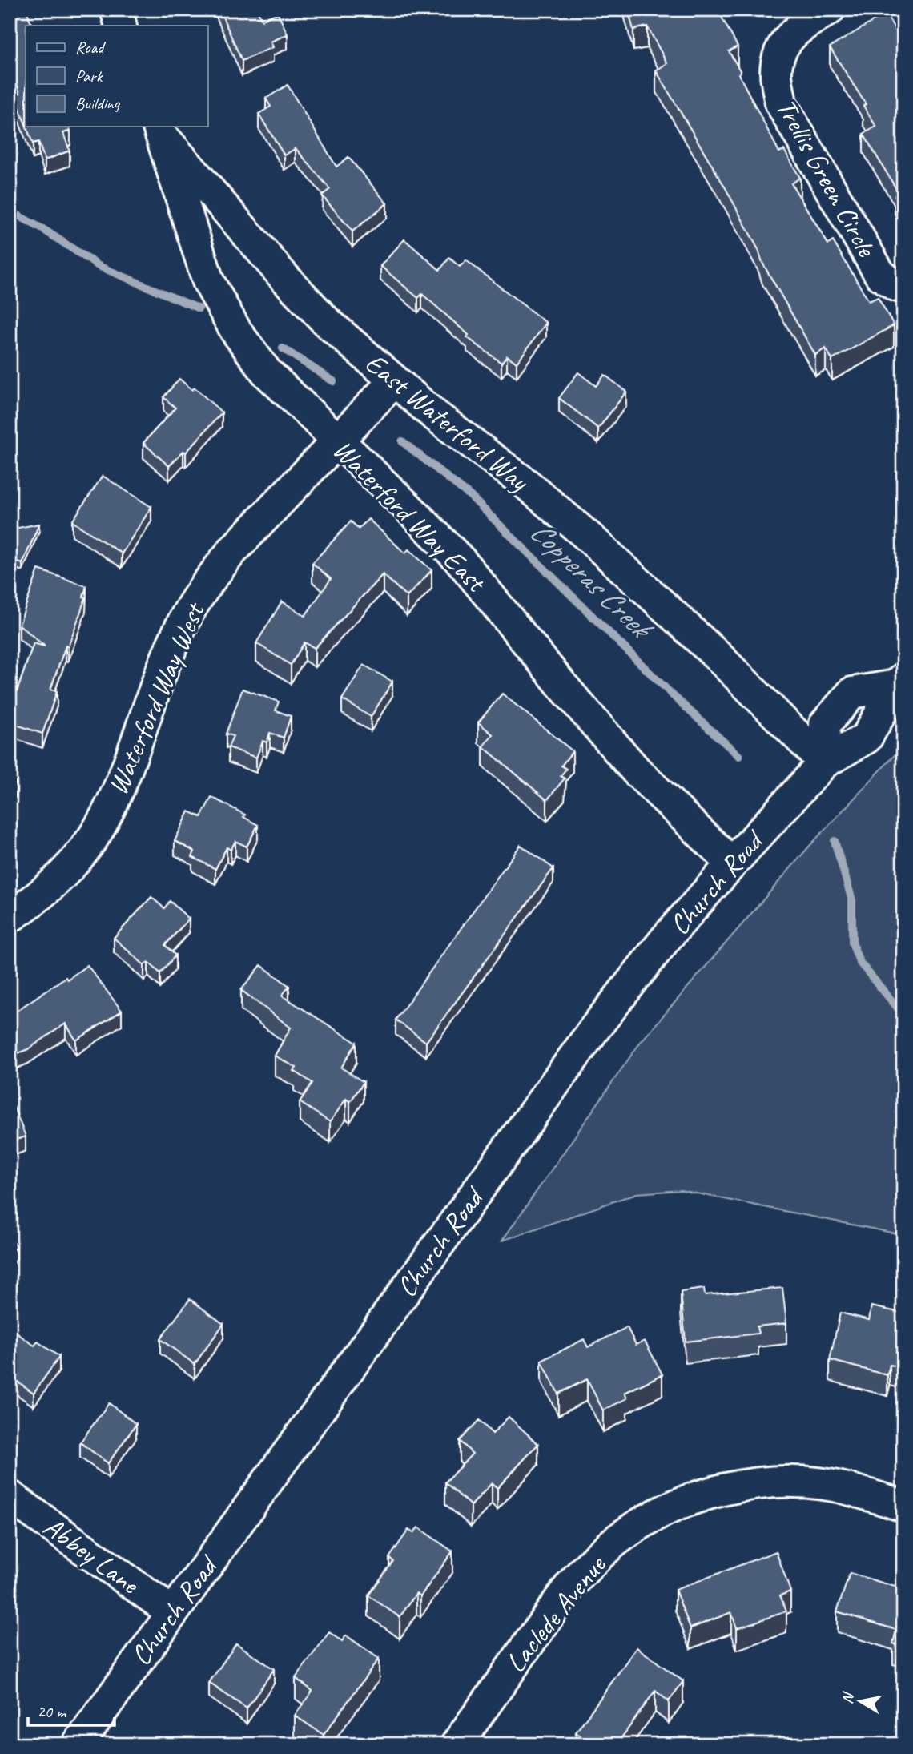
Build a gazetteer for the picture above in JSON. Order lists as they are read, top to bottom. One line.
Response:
{"streets":{"street":["Trellis Green Circle","East Waterford Way","Waterford Way East","Waterford Way West","Church Road","Abbey Lane","Laclede Avenue"]},"crossings":[["East Waterford Way","Waterford Way East"],["East Waterford Way","Waterford Way West"],["East Waterford Way","Church Road"],["Waterford Way East","Waterford Way West"],["Waterford Way East","Church Road"],["Church Road","Abbey Lane"]],"water":["Copperas Creek"],"legend":["Road","Park","Building"],"scale_bar":"20 m","north":"left"}
